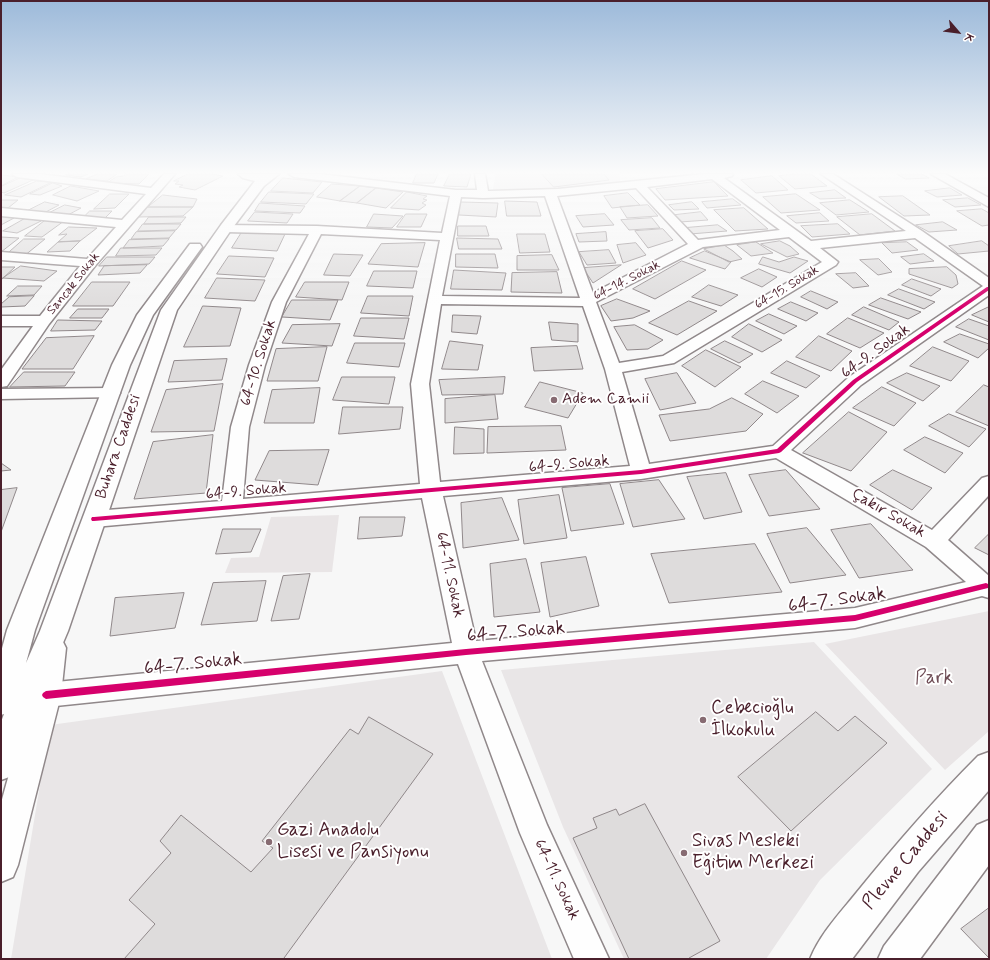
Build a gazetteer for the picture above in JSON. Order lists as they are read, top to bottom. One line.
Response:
{"streets":{"main road":["Buhara Caddesi","Plevne Caddesi"],"street":["64-14. Sokak","Sancak Sokak","64-15. Sokak","64-9. Sokak","64-10. Sokak","Çakır Sokak","64-11. Sokak","64-7. Sokak"]},"crossings":[["64-14. Sokak","64-15. Sokak"],["64-14. Sokak","64-11. Sokak"],["64-9. Sokak","64-10. Sokak"],["64-9. Sokak","Buhara Caddesi"],["64-9. Sokak","Çakır Sokak"],["64-9. Sokak","64-11. Sokak"],["Çakır Sokak","64-7. Sokak"],["64-11. Sokak","64-7. Sokak"]],"parks":["Park"],"places":["Adem Camii","Cebecioğlu İlkokulu","Gazi Anadolu Lisesi ve Pansiyonu","Sivas Mesleki Eğitim Merkezi"],"north":"bottom right"}
